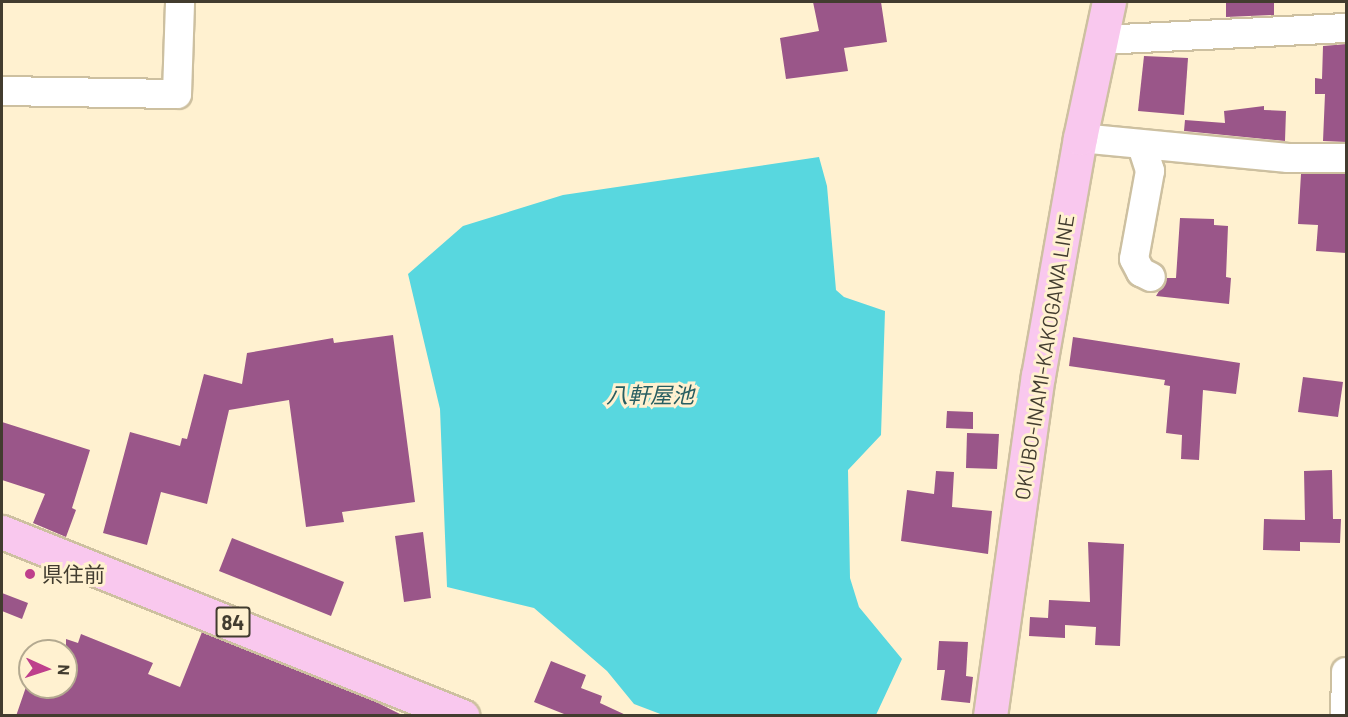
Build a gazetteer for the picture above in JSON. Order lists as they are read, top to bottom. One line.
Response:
{"streets":{"main road":["OKUBO-INAMI-KAKOGAWA LINE","84"]},"water":["八軒屋池"],"places":["県住前"],"north":"right"}
